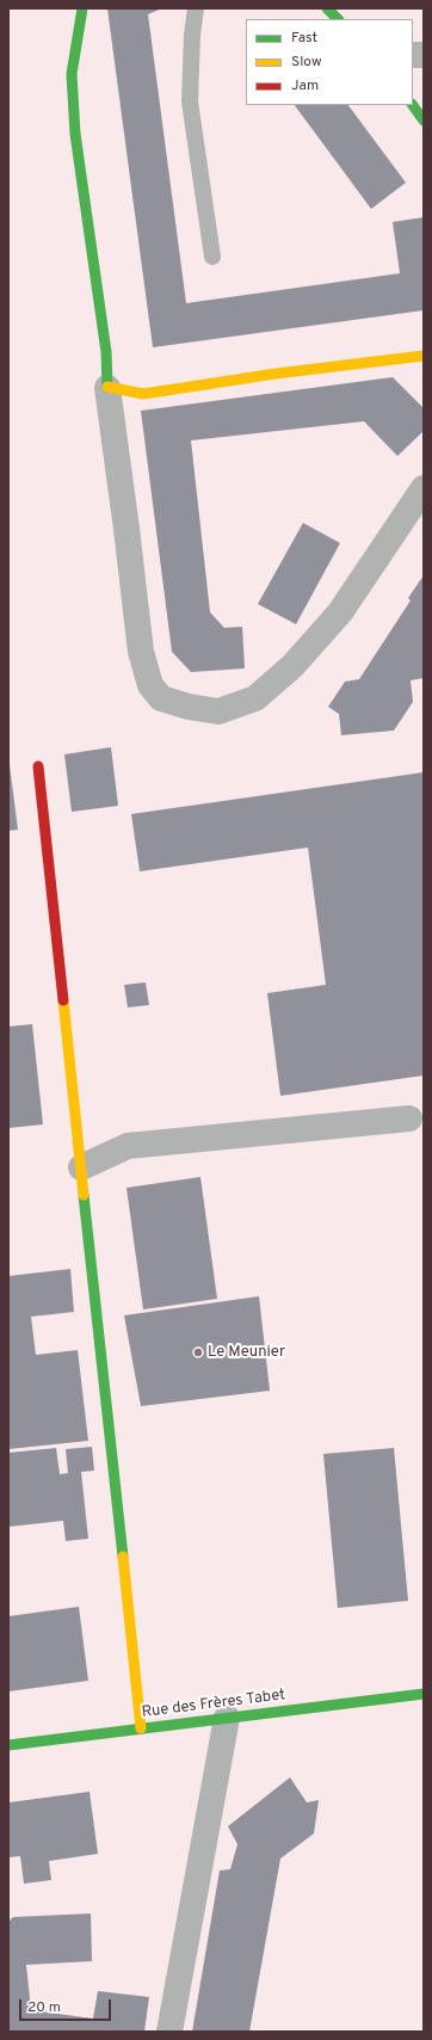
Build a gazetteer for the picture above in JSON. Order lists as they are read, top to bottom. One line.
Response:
{"streets":{"street":["Rue des Frères Tabet"]},"places":["Le Meunier"],"legend":["Fast","Slow","Jam"],"scale_bar":"20 m"}
